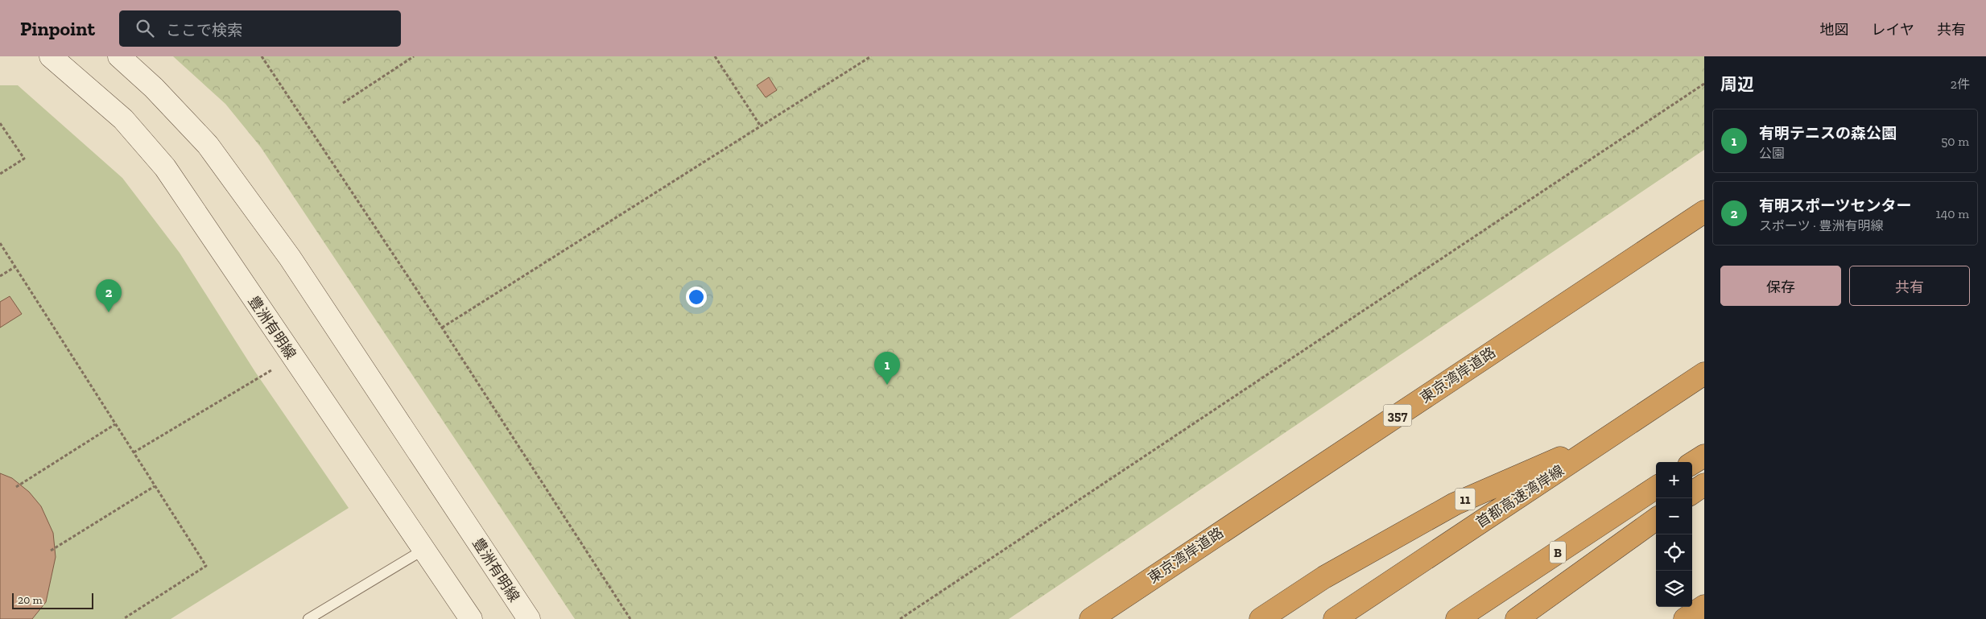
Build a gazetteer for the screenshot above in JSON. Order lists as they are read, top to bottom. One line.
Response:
{"streets":{"highway":["東京湾岸道路","357","首都高速湾岸線","11","B"],"main road":["豊洲有明線"]},"crossings":[["首都高速湾岸線","11"]],"scale_bar":"20 m","page":{"header":"Pinpoint","search":"ここで検索","nav":["地図","レイヤ","共有"],"heading":["周辺","2件"],"list":[{"mark":"1","name":"有明テニスの森公園","note":"公園","value":"50 m"},{"mark":"2","name":"有明スポーツセンター","note":"スポーツ · 豊洲有明線","value":"140 m"}],"buttons":["保存","共有"],"pins":["2","1"],"map_buttons":["+","−"],"scale":"20 m"}}
